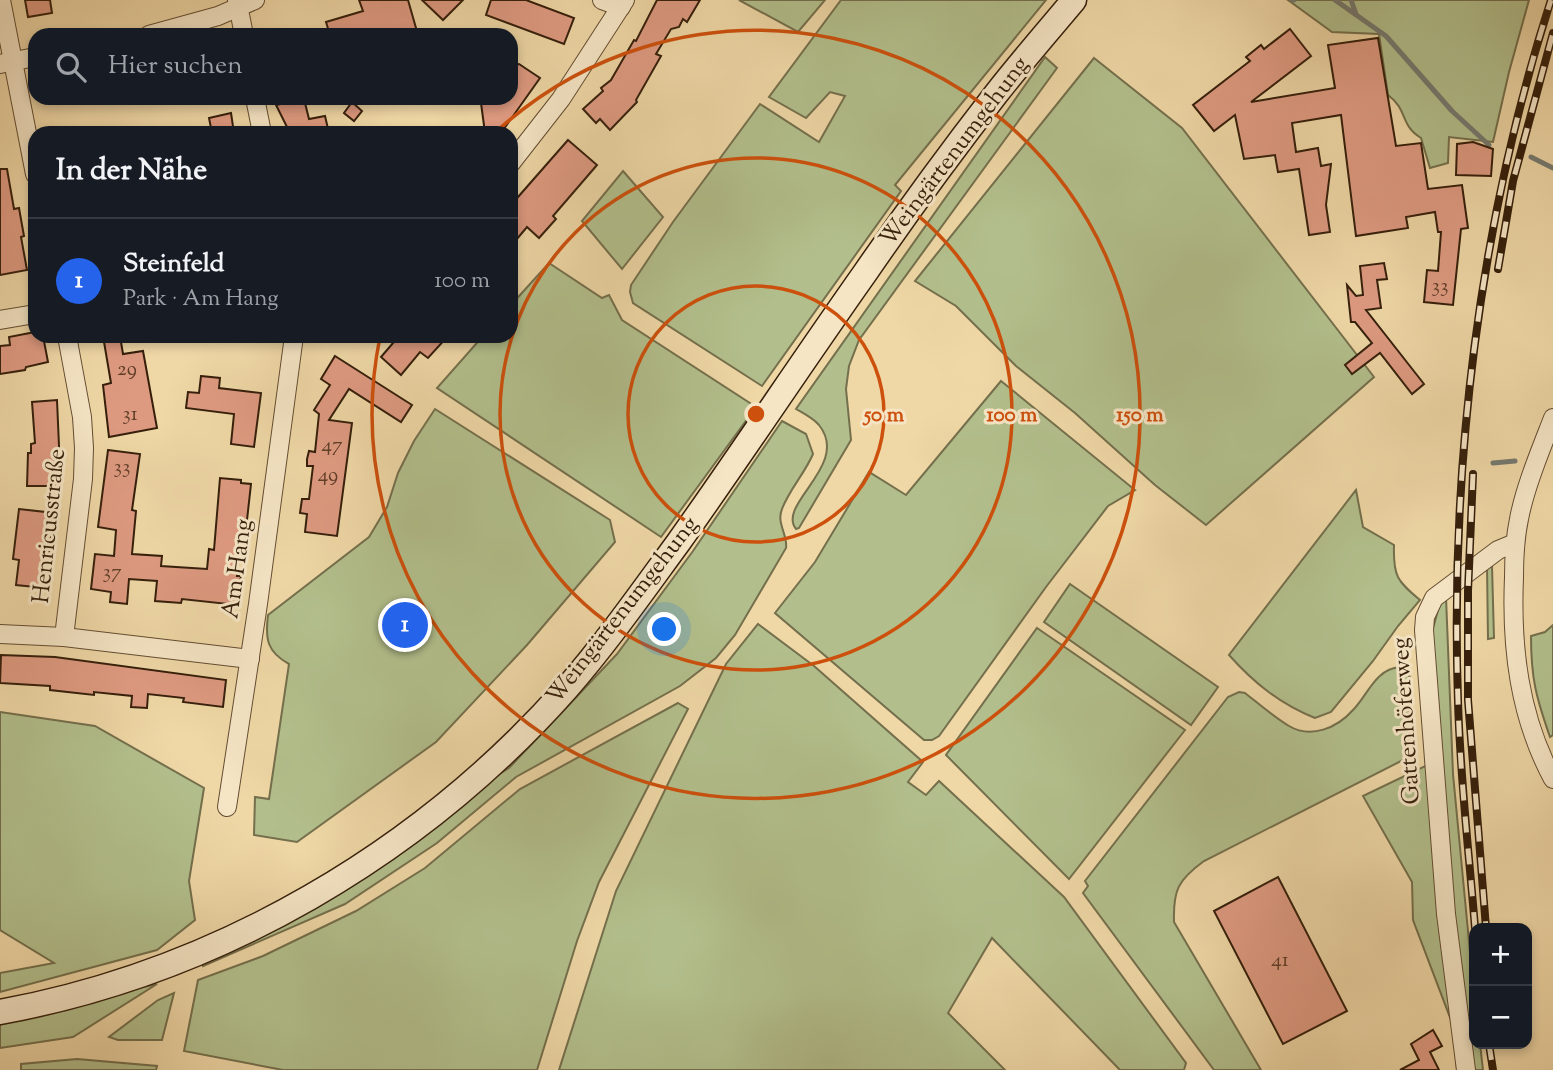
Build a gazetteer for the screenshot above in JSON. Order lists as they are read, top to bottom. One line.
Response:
{"streets":{"main road":["Weingärtenumgehung"],"street":["Henricusstraße","Am Hang","Gattenhöferweg"]},"house_numbers":["33","29","31","47","33","49","37","41"],"page":{"search":"Hier suchen","heading":"In der Nähe","list":[{"mark":"1","name":"Steinfeld","note":"Park · Am Hang","value":"100 m"}],"pins":"1","map_buttons":["+","−"]},"rings":["50 m","100 m","150 m"]}
